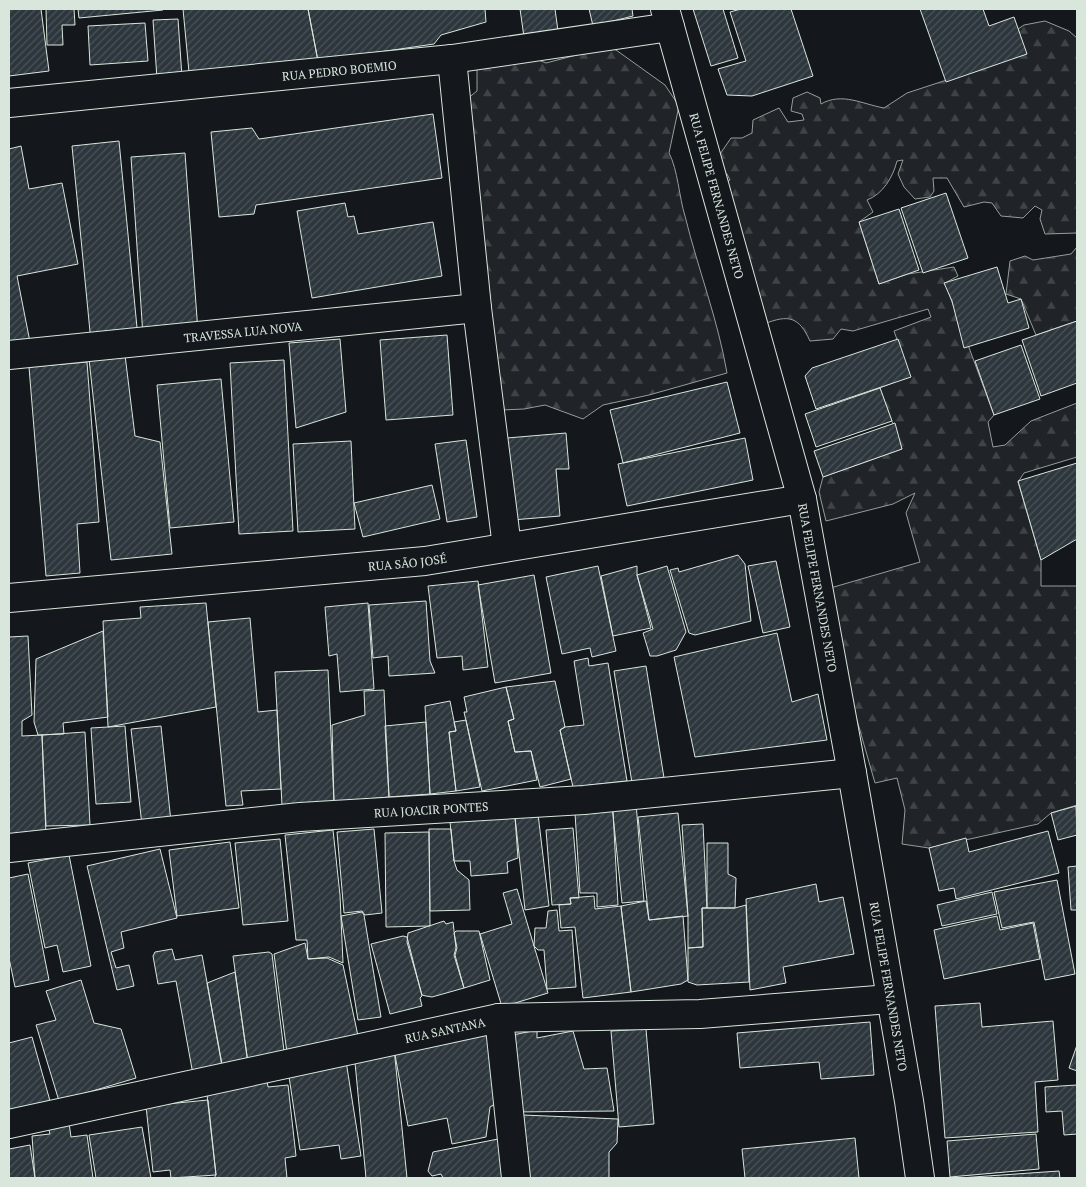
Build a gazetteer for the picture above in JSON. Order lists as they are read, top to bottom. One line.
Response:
{"streets":{"street":["RUA PEDRO BOEMIO","RUA FELIPE FERNANDES NETO","TRAVESSA LUA NOVA","RUA SÃO JOSÉ","RUA JOACIR PONTES","RUA SANTANA"]},"crossings":[["RUA PEDRO BOEMIO","RUA FELIPE FERNANDES NETO"],["RUA FELIPE FERNANDES NETO","RUA SÃO JOSÉ"],["RUA FELIPE FERNANDES NETO","RUA JOACIR PONTES"],["RUA FELIPE FERNANDES NETO","RUA SANTANA"]]}
